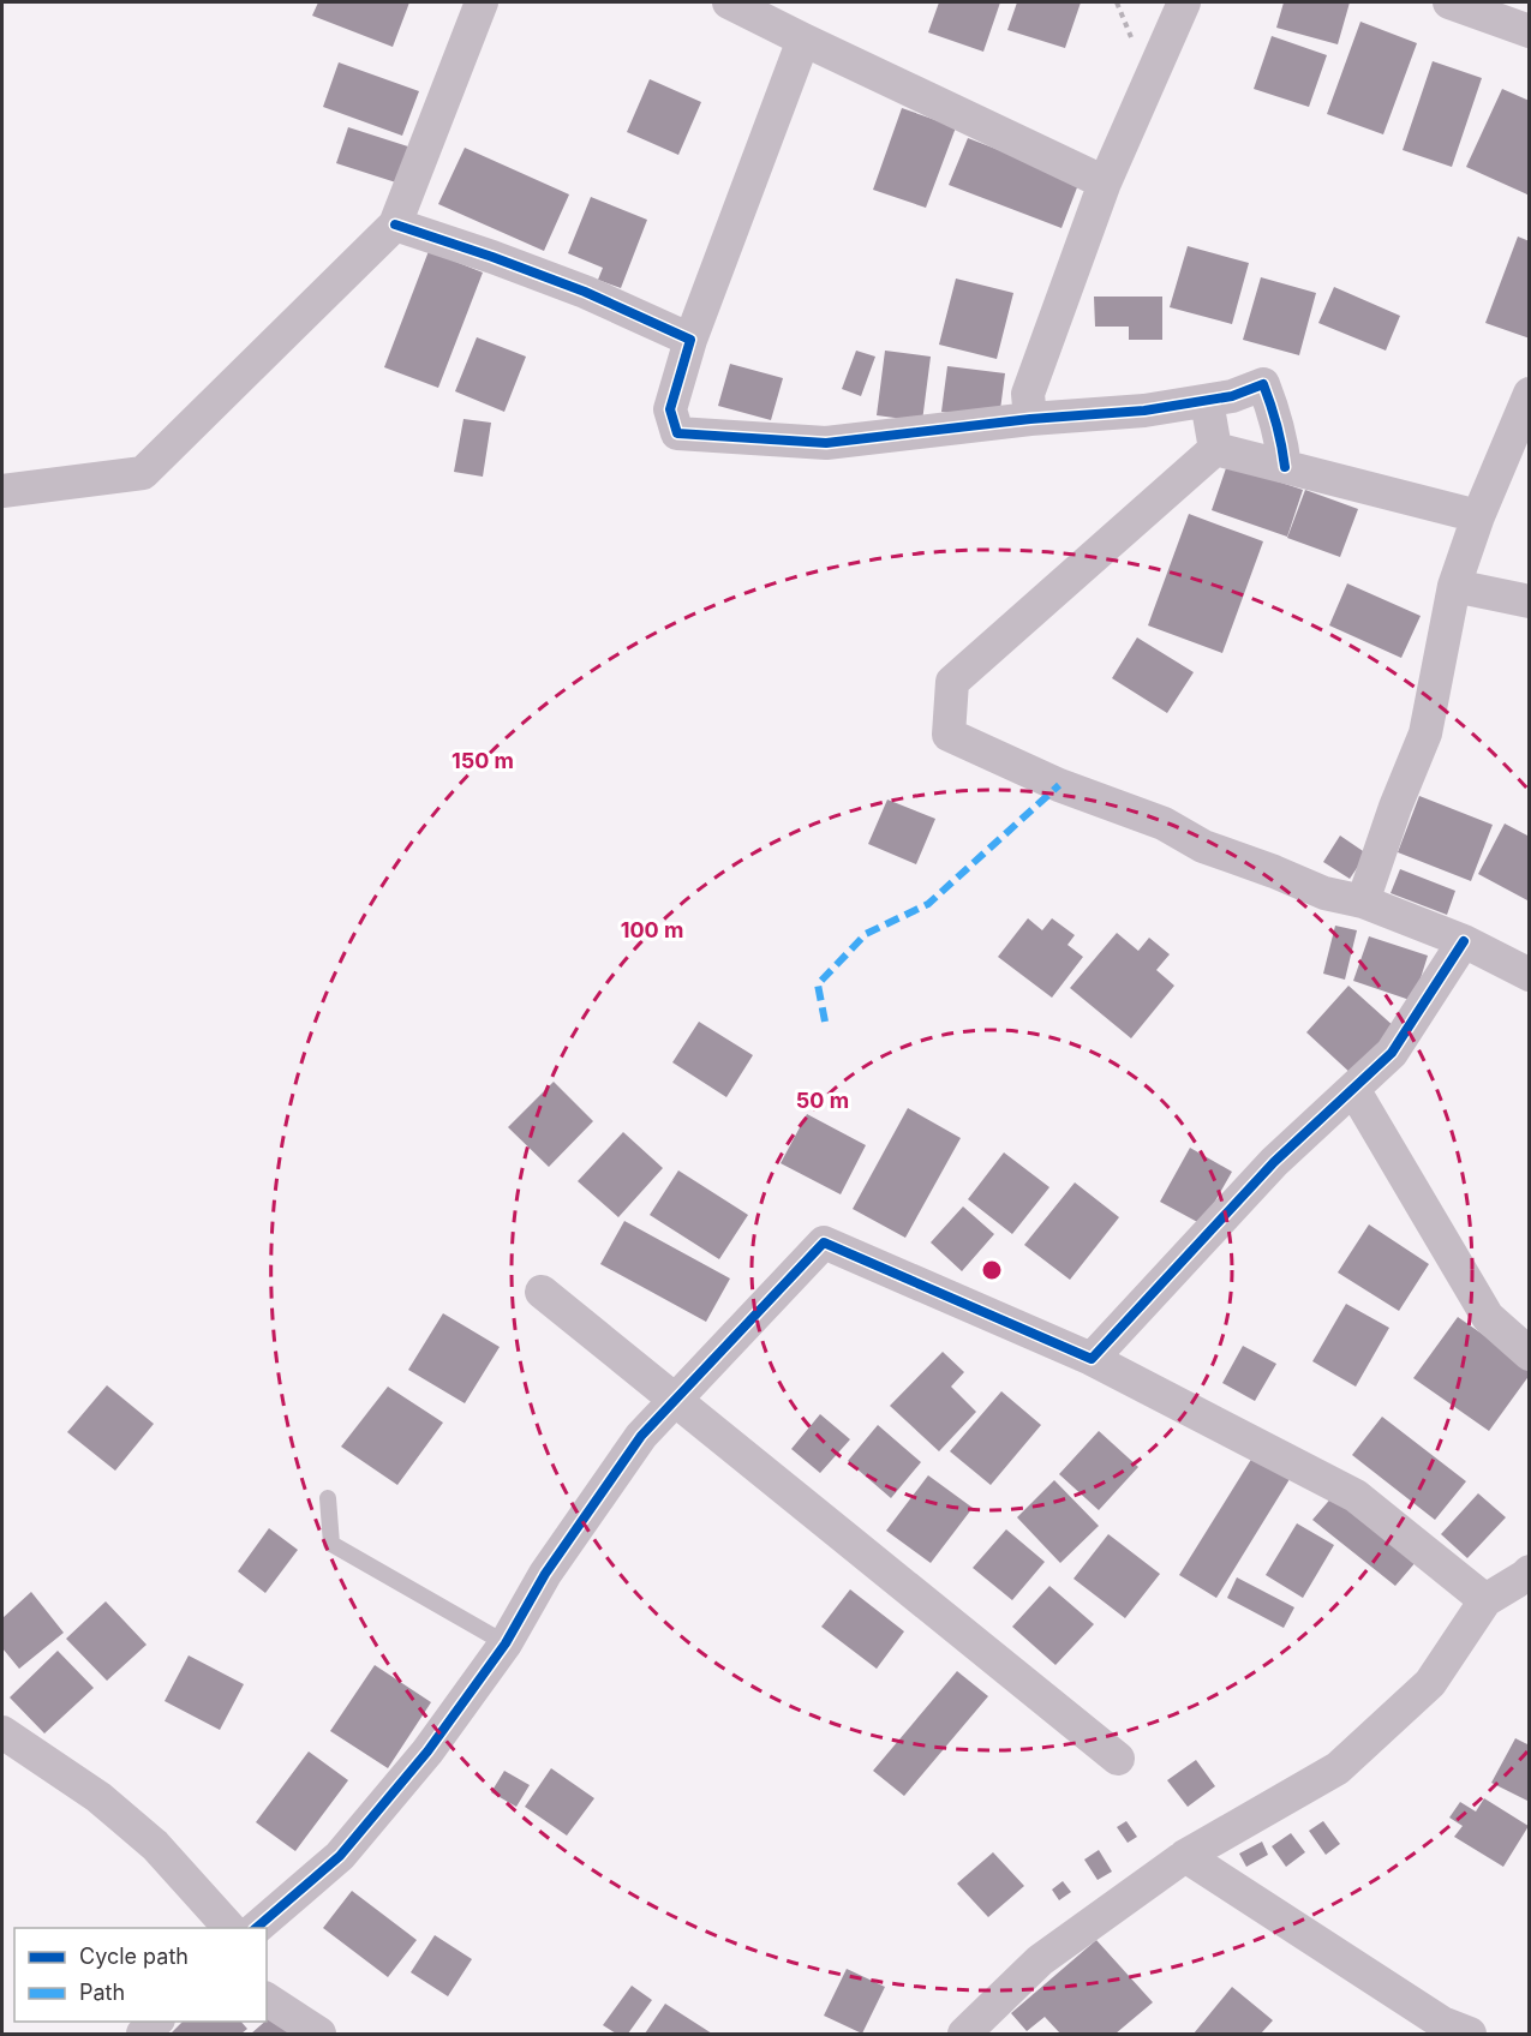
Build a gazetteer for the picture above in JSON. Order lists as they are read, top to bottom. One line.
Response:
{"legend":["Cycle path","Path"],"rings":["150 m","100 m","50 m"]}
